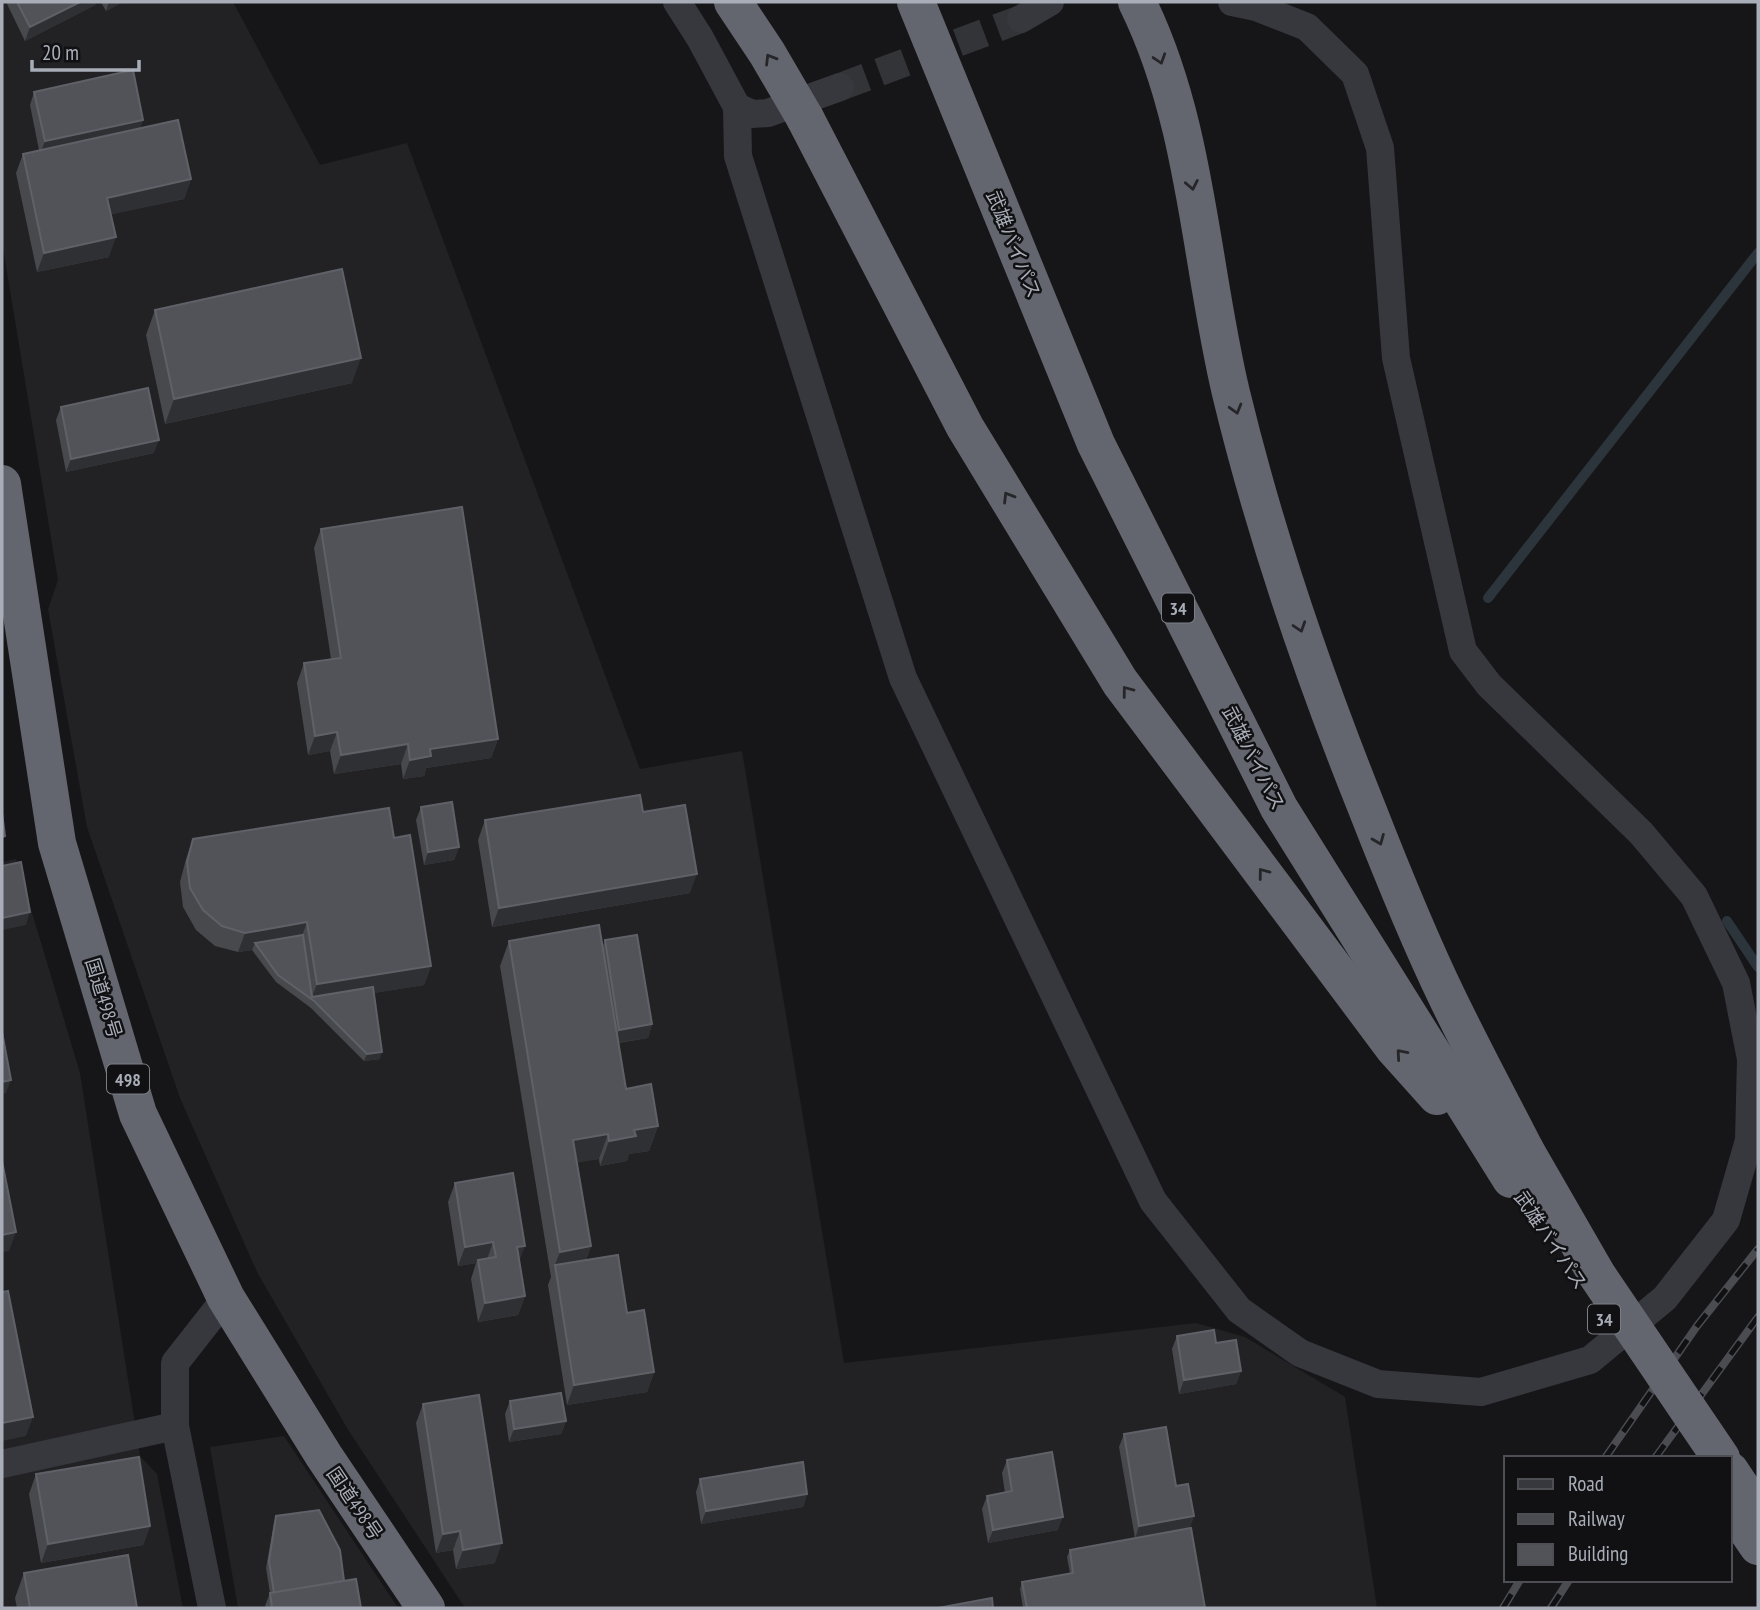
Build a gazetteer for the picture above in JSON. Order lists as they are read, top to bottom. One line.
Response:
{"streets":{"highway":["武雄バイパス","34","国道498号","498"]},"legend":["Road","Railway","Building"],"scale_bar":"20 m"}
